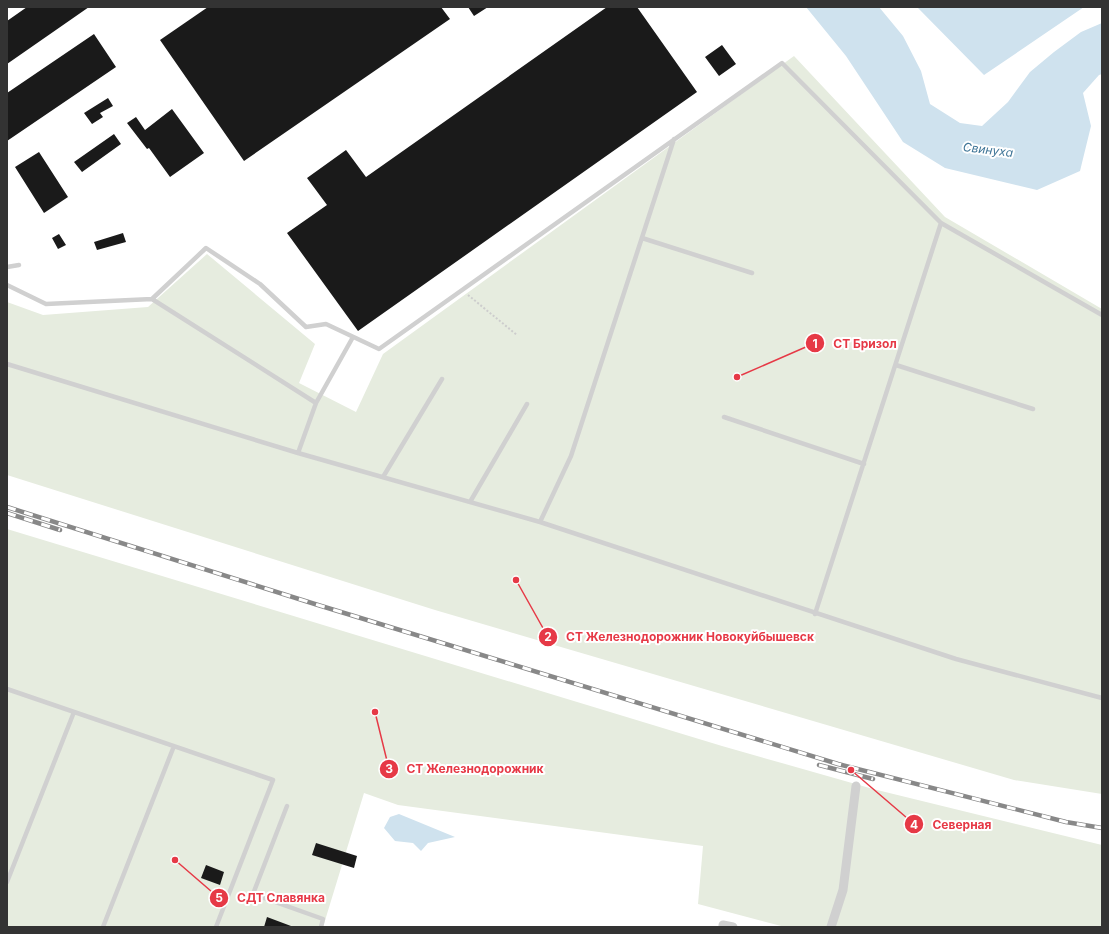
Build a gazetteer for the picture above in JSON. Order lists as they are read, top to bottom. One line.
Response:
{"water":["Свинуха"],"places":["СТ Бризол","СТ Железнодорожник Новокуйбышевск","СТ Железнодорожник","Северная","СДТ Славянка"]}
